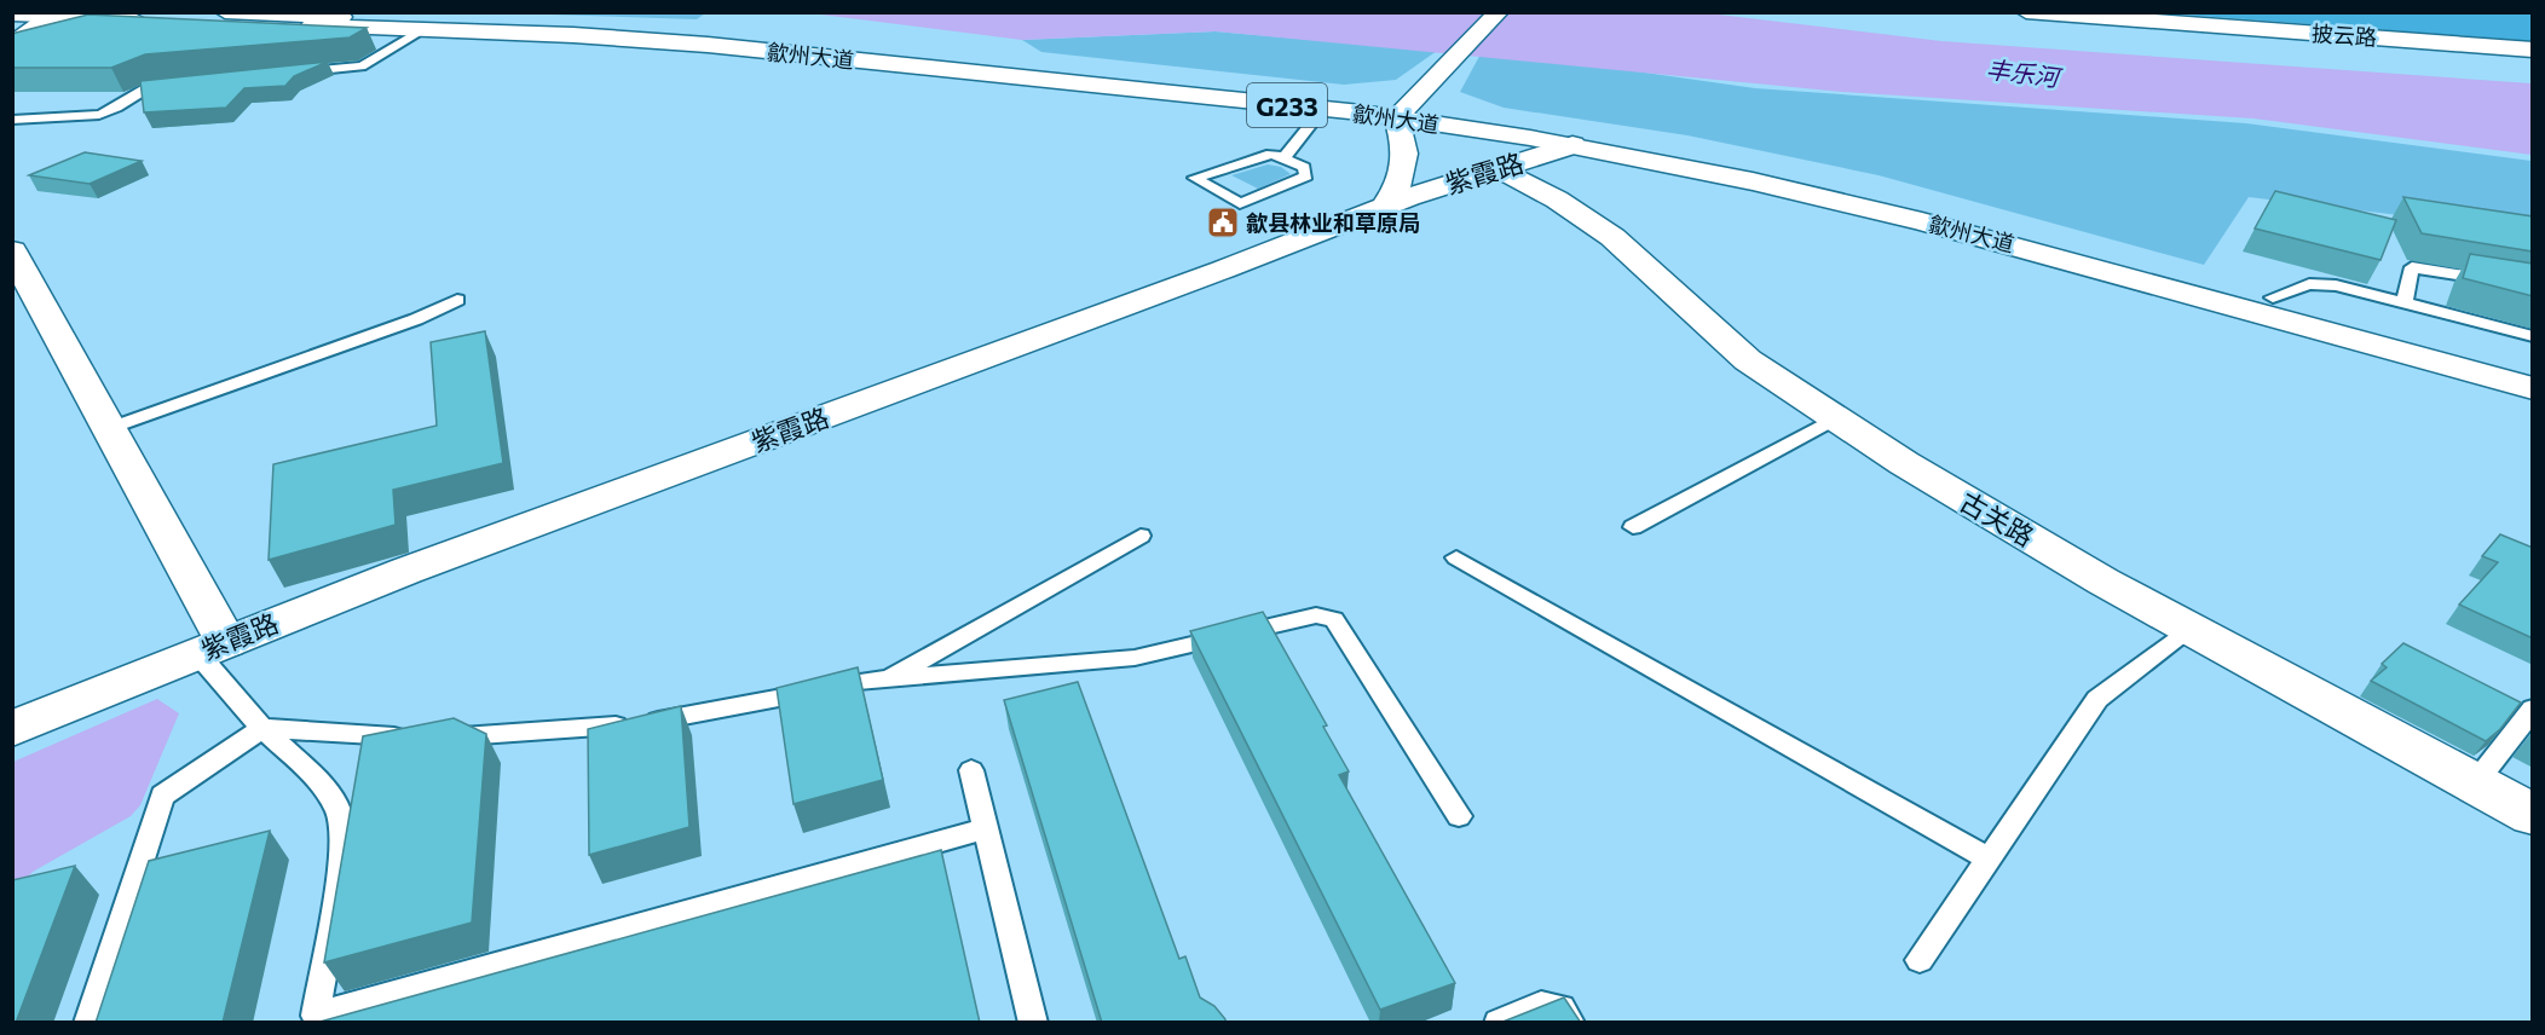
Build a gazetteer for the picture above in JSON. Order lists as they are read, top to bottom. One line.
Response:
{"streets":{"main road":["披云路","歙州大道","G233","紫霞路","古关路"]},"crossings":[["歙州大道","紫霞路"],["紫霞路","古关路"]],"water":["丰乐河"],"places":{"public building":["歙县林业和草原局"]}}
